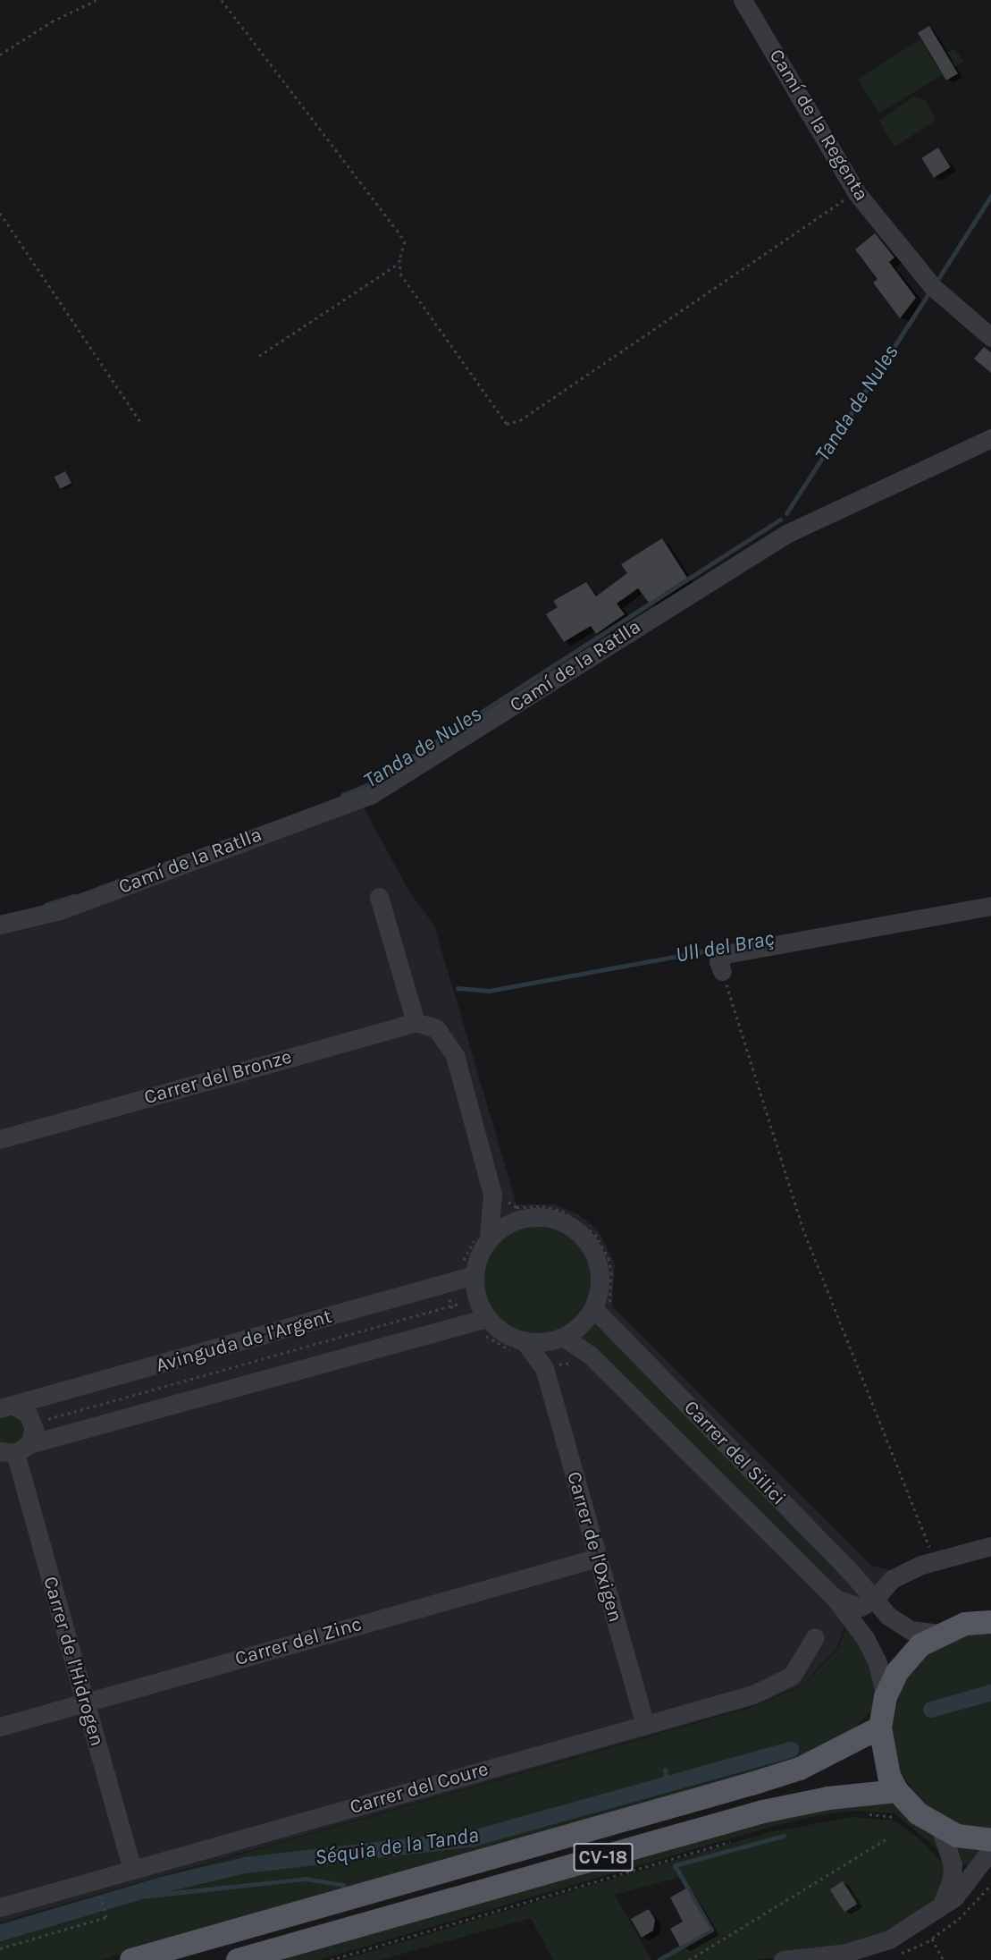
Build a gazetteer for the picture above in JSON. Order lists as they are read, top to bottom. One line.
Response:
{"streets":{"main road":["CV-18"],"street":["Camí de la Regenta","Camí de la Ratlla","Carrer del Bronze","Avinguda de l'Argent","Carrer del Silici","Carrer de l'Oxigen","Carrer del Zinc","Carrer de l'Hidrogen","Carrer del Coure"]},"crossings":[["Avinguda de l'Argent","Carrer del Silici"],["Avinguda de l'Argent","Carrer de l'Oxigen"],["Avinguda de l'Argent","Carrer de l'Hidrogen"],["Carrer del Silici","Carrer de l'Oxigen"],["Carrer de l'Oxigen","Carrer del Zinc"],["Carrer de l'Oxigen","Carrer del Coure"],["Carrer del Zinc","Carrer de l'Hidrogen"],["Carrer de l'Hidrogen","Carrer del Coure"]],"water":["Tanda de Nules","Ull del Braç","Séquia de la Tanda"]}
